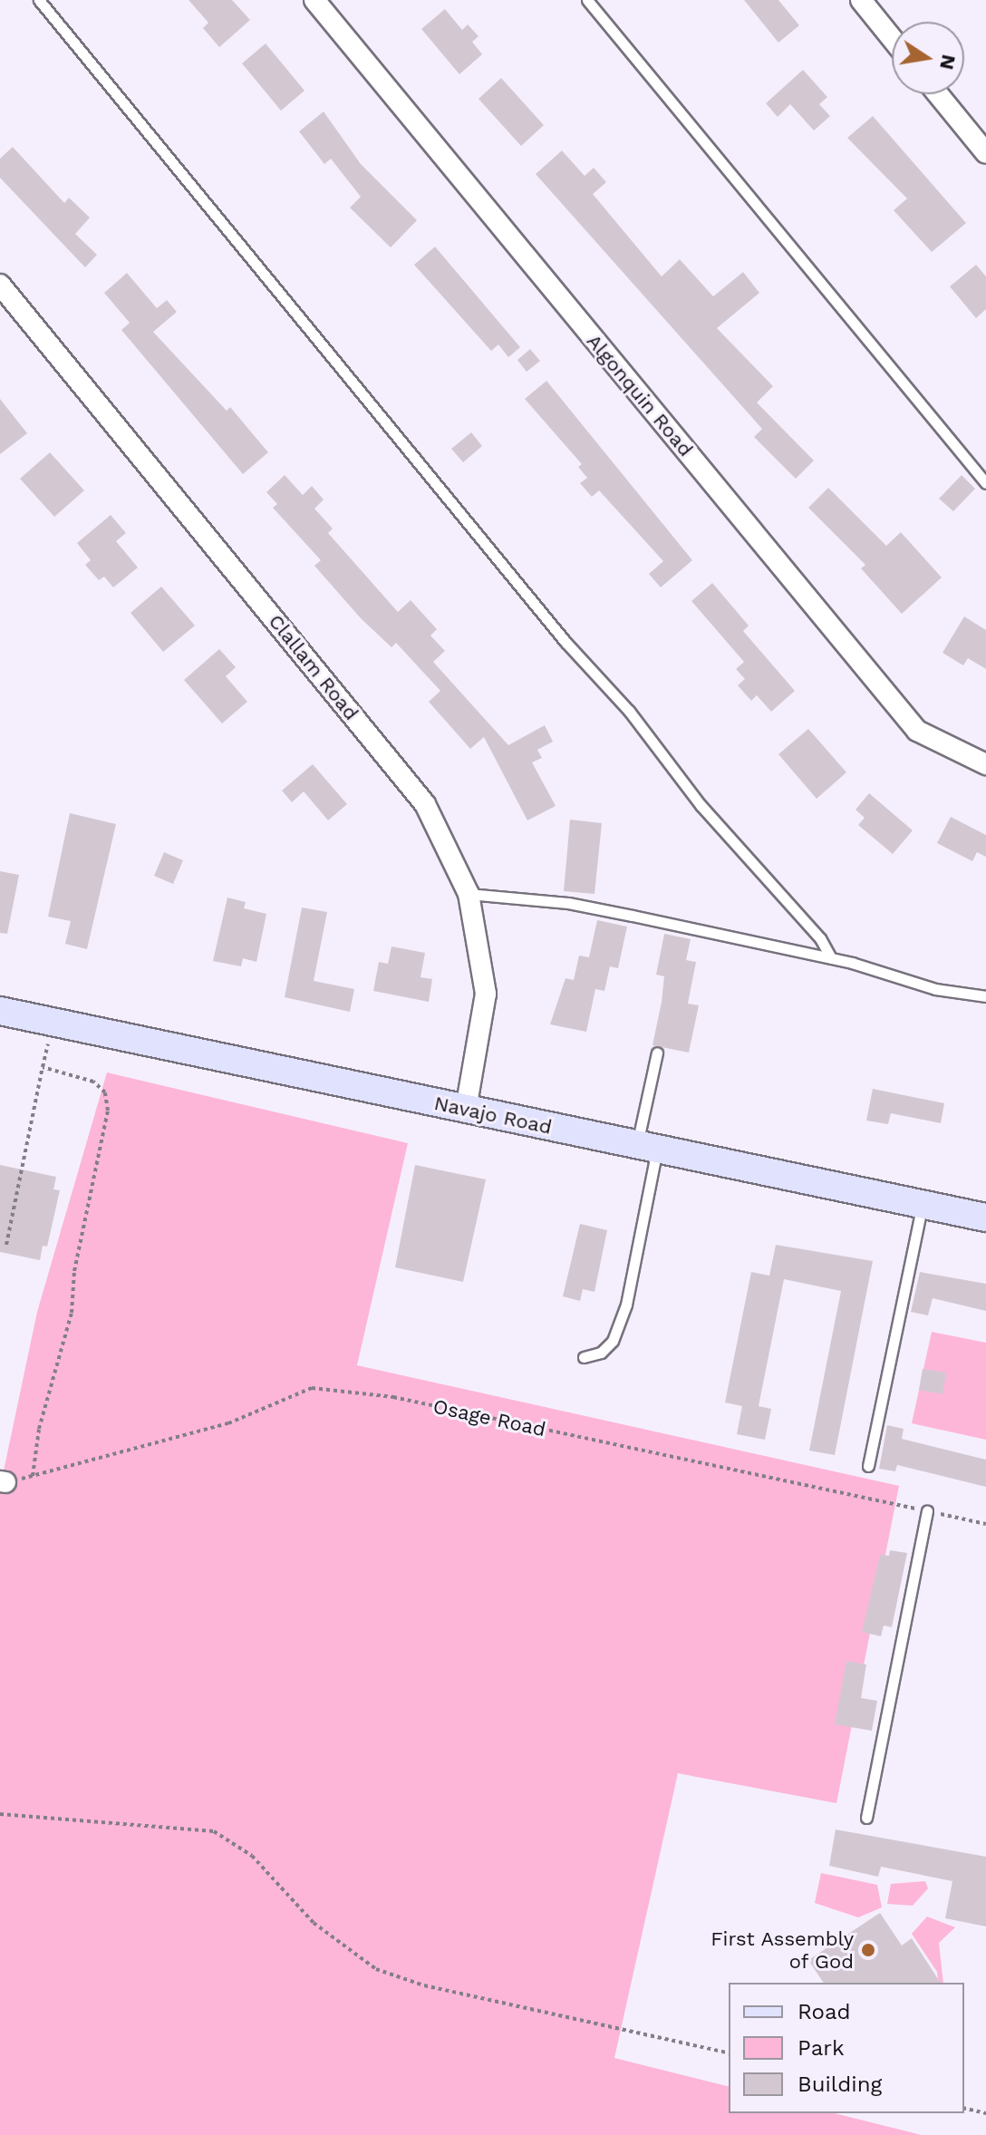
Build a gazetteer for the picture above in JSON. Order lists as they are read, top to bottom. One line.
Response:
{"streets":{"main road":["Navajo Road"],"street":["Algonquin Road","Clallam Road"],"path":["Osage Road"]},"crossings":[["Clallam Road","Navajo Road"]],"places":["First Assembly of God"],"legend":["Road","Park","Building"],"north":"right"}
